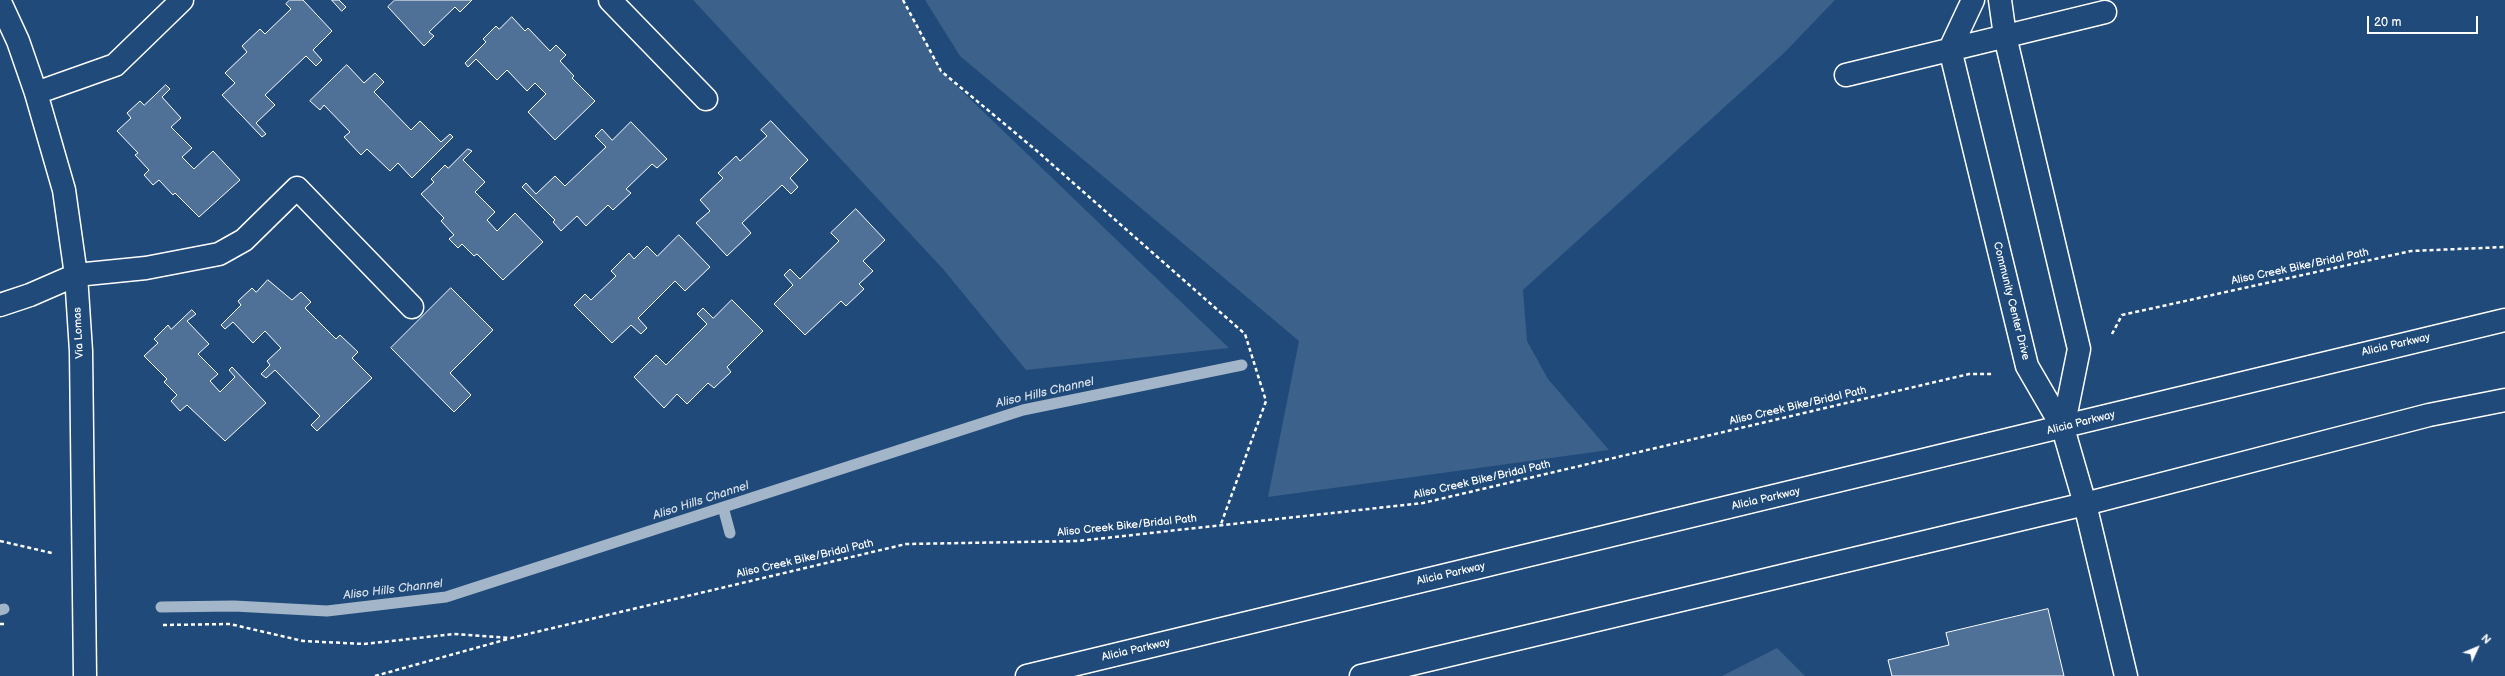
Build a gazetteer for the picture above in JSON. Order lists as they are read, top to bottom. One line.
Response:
{"streets":{"main road":["Community Center Drive","Via Lomas","Alicia Parkway"],"path":["Aliso Creek Bike/Bridal Path"]},"crossings":[["Community Center Drive","Alicia Parkway"]],"water":["Aliso Hills Channel"],"scale_bar":"20 m","north":"top right"}
